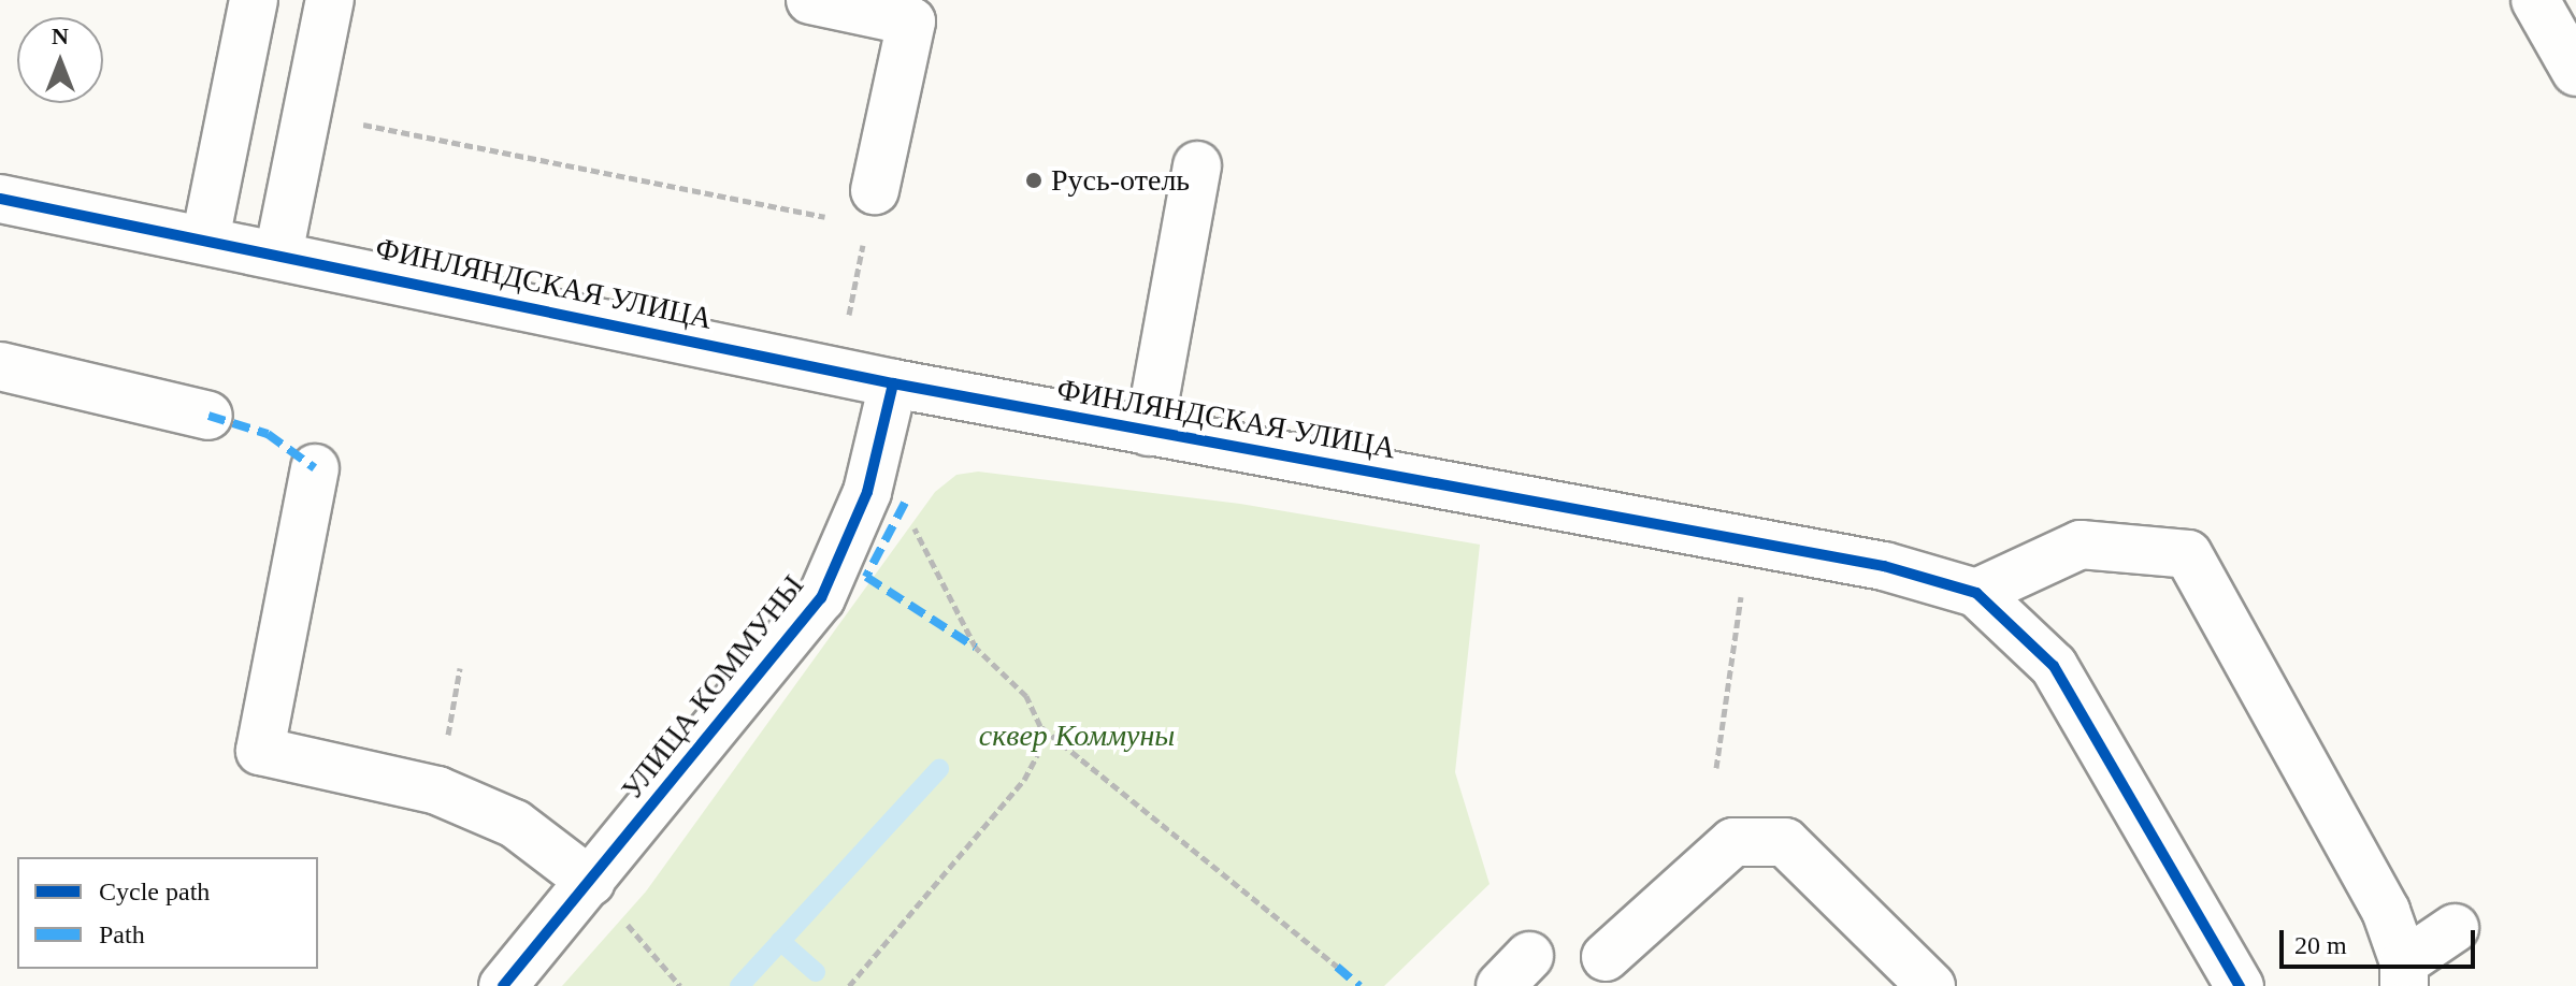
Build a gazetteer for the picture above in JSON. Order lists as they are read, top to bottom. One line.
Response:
{"streets":{"street":["ФИНЛЯНДСКАЯ УЛИЦА","УЛИЦА КОММУНЫ"]},"crossings":[["ФИНЛЯНДСКАЯ УЛИЦА","УЛИЦА КОММУНЫ"]],"parks":["сквер Коммуны"],"places":["Русь-отель"],"legend":["Cycle path","Path"],"scale_bar":"20 m","north":"top"}
